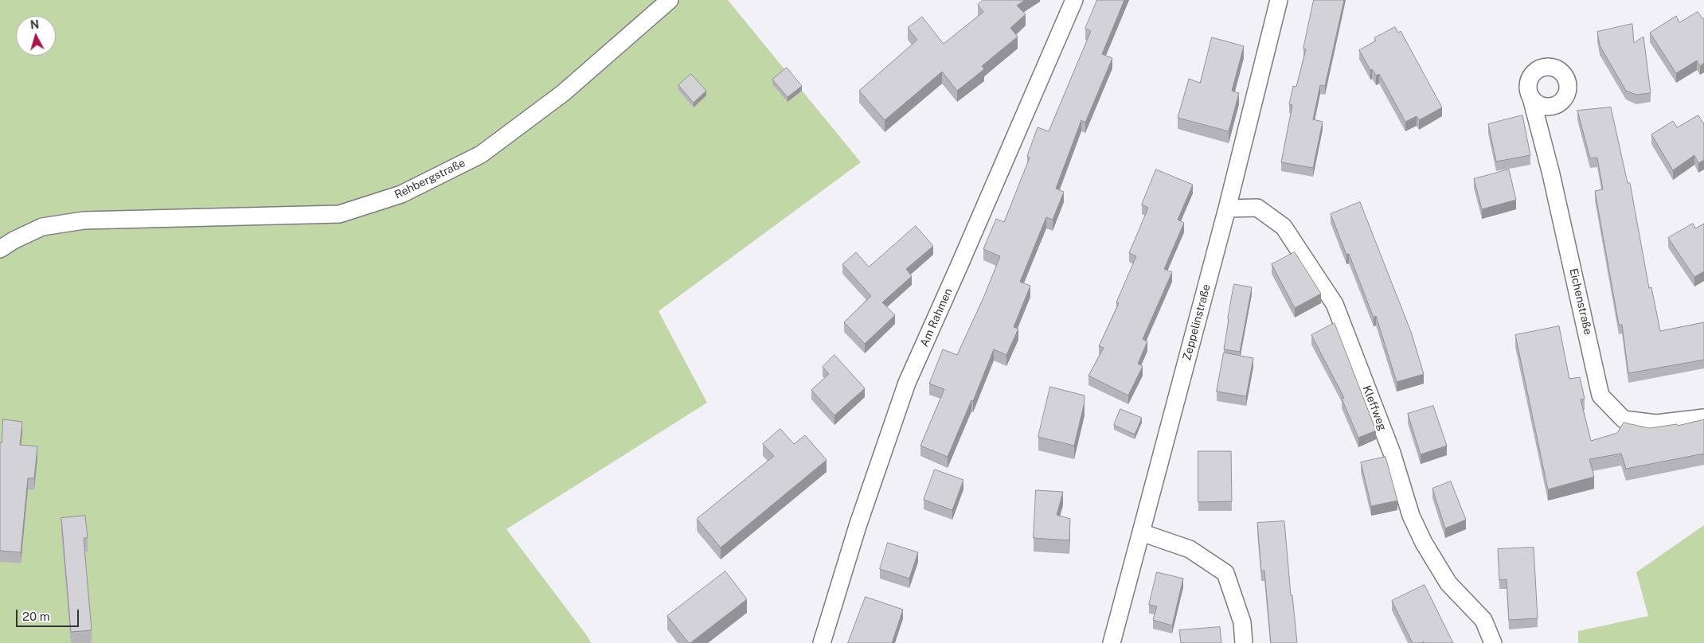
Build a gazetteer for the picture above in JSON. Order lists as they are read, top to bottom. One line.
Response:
{"streets":{"street":["Rehbergstraße","Eichenstraße","Am Rahmen","Zeppelinstraße","Kleffweg"]},"crossings":[["Zeppelinstraße","Kleffweg"]],"scale_bar":"20 m","north":"top"}
